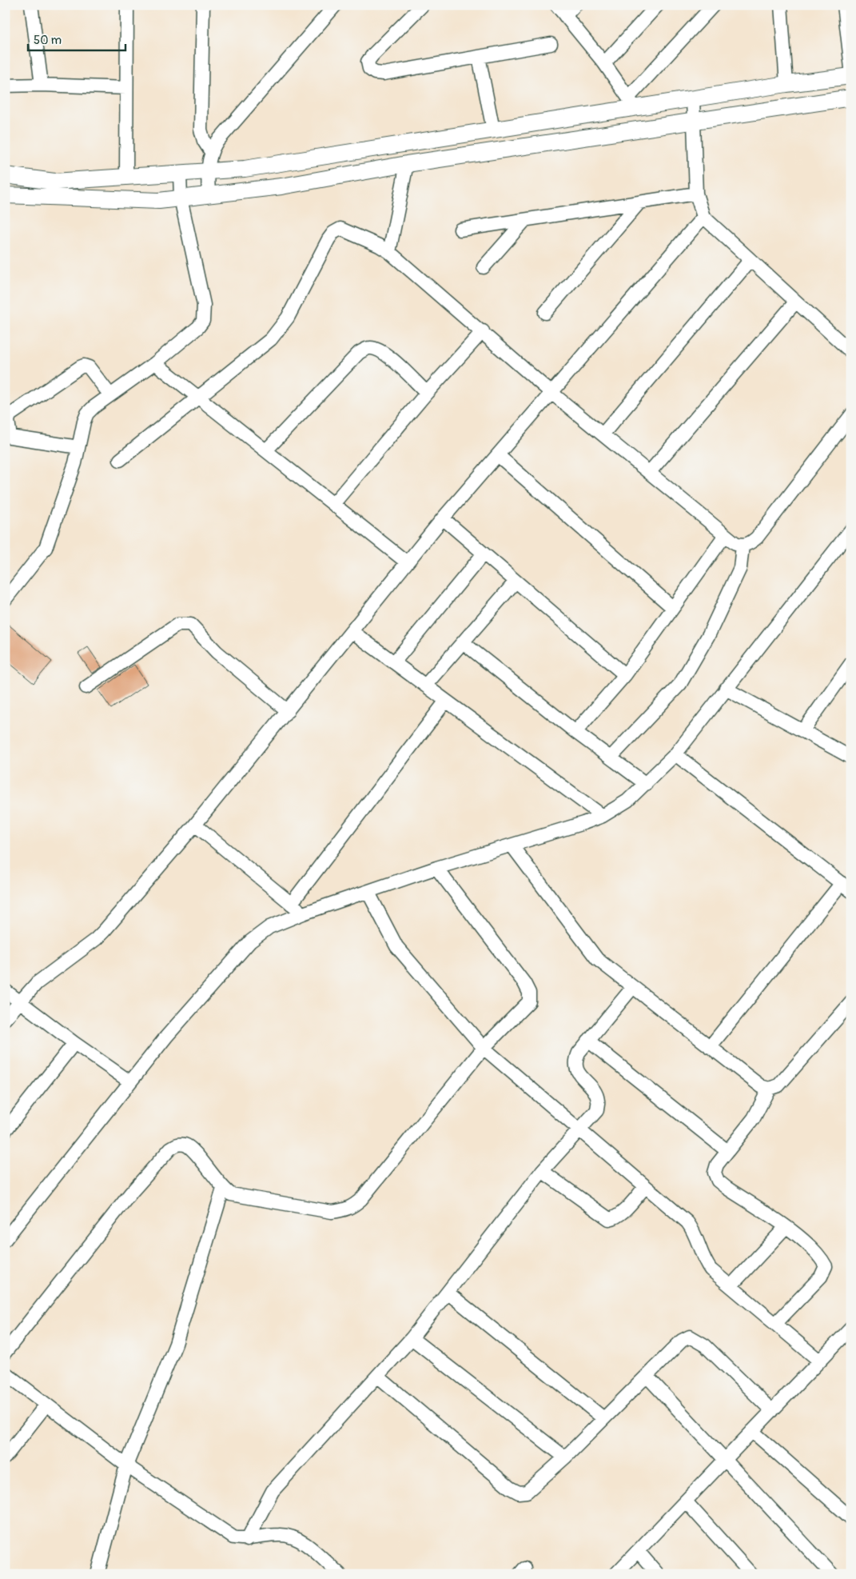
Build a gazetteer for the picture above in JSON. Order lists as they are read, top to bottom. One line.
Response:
{"scale_bar":"50 m"}
